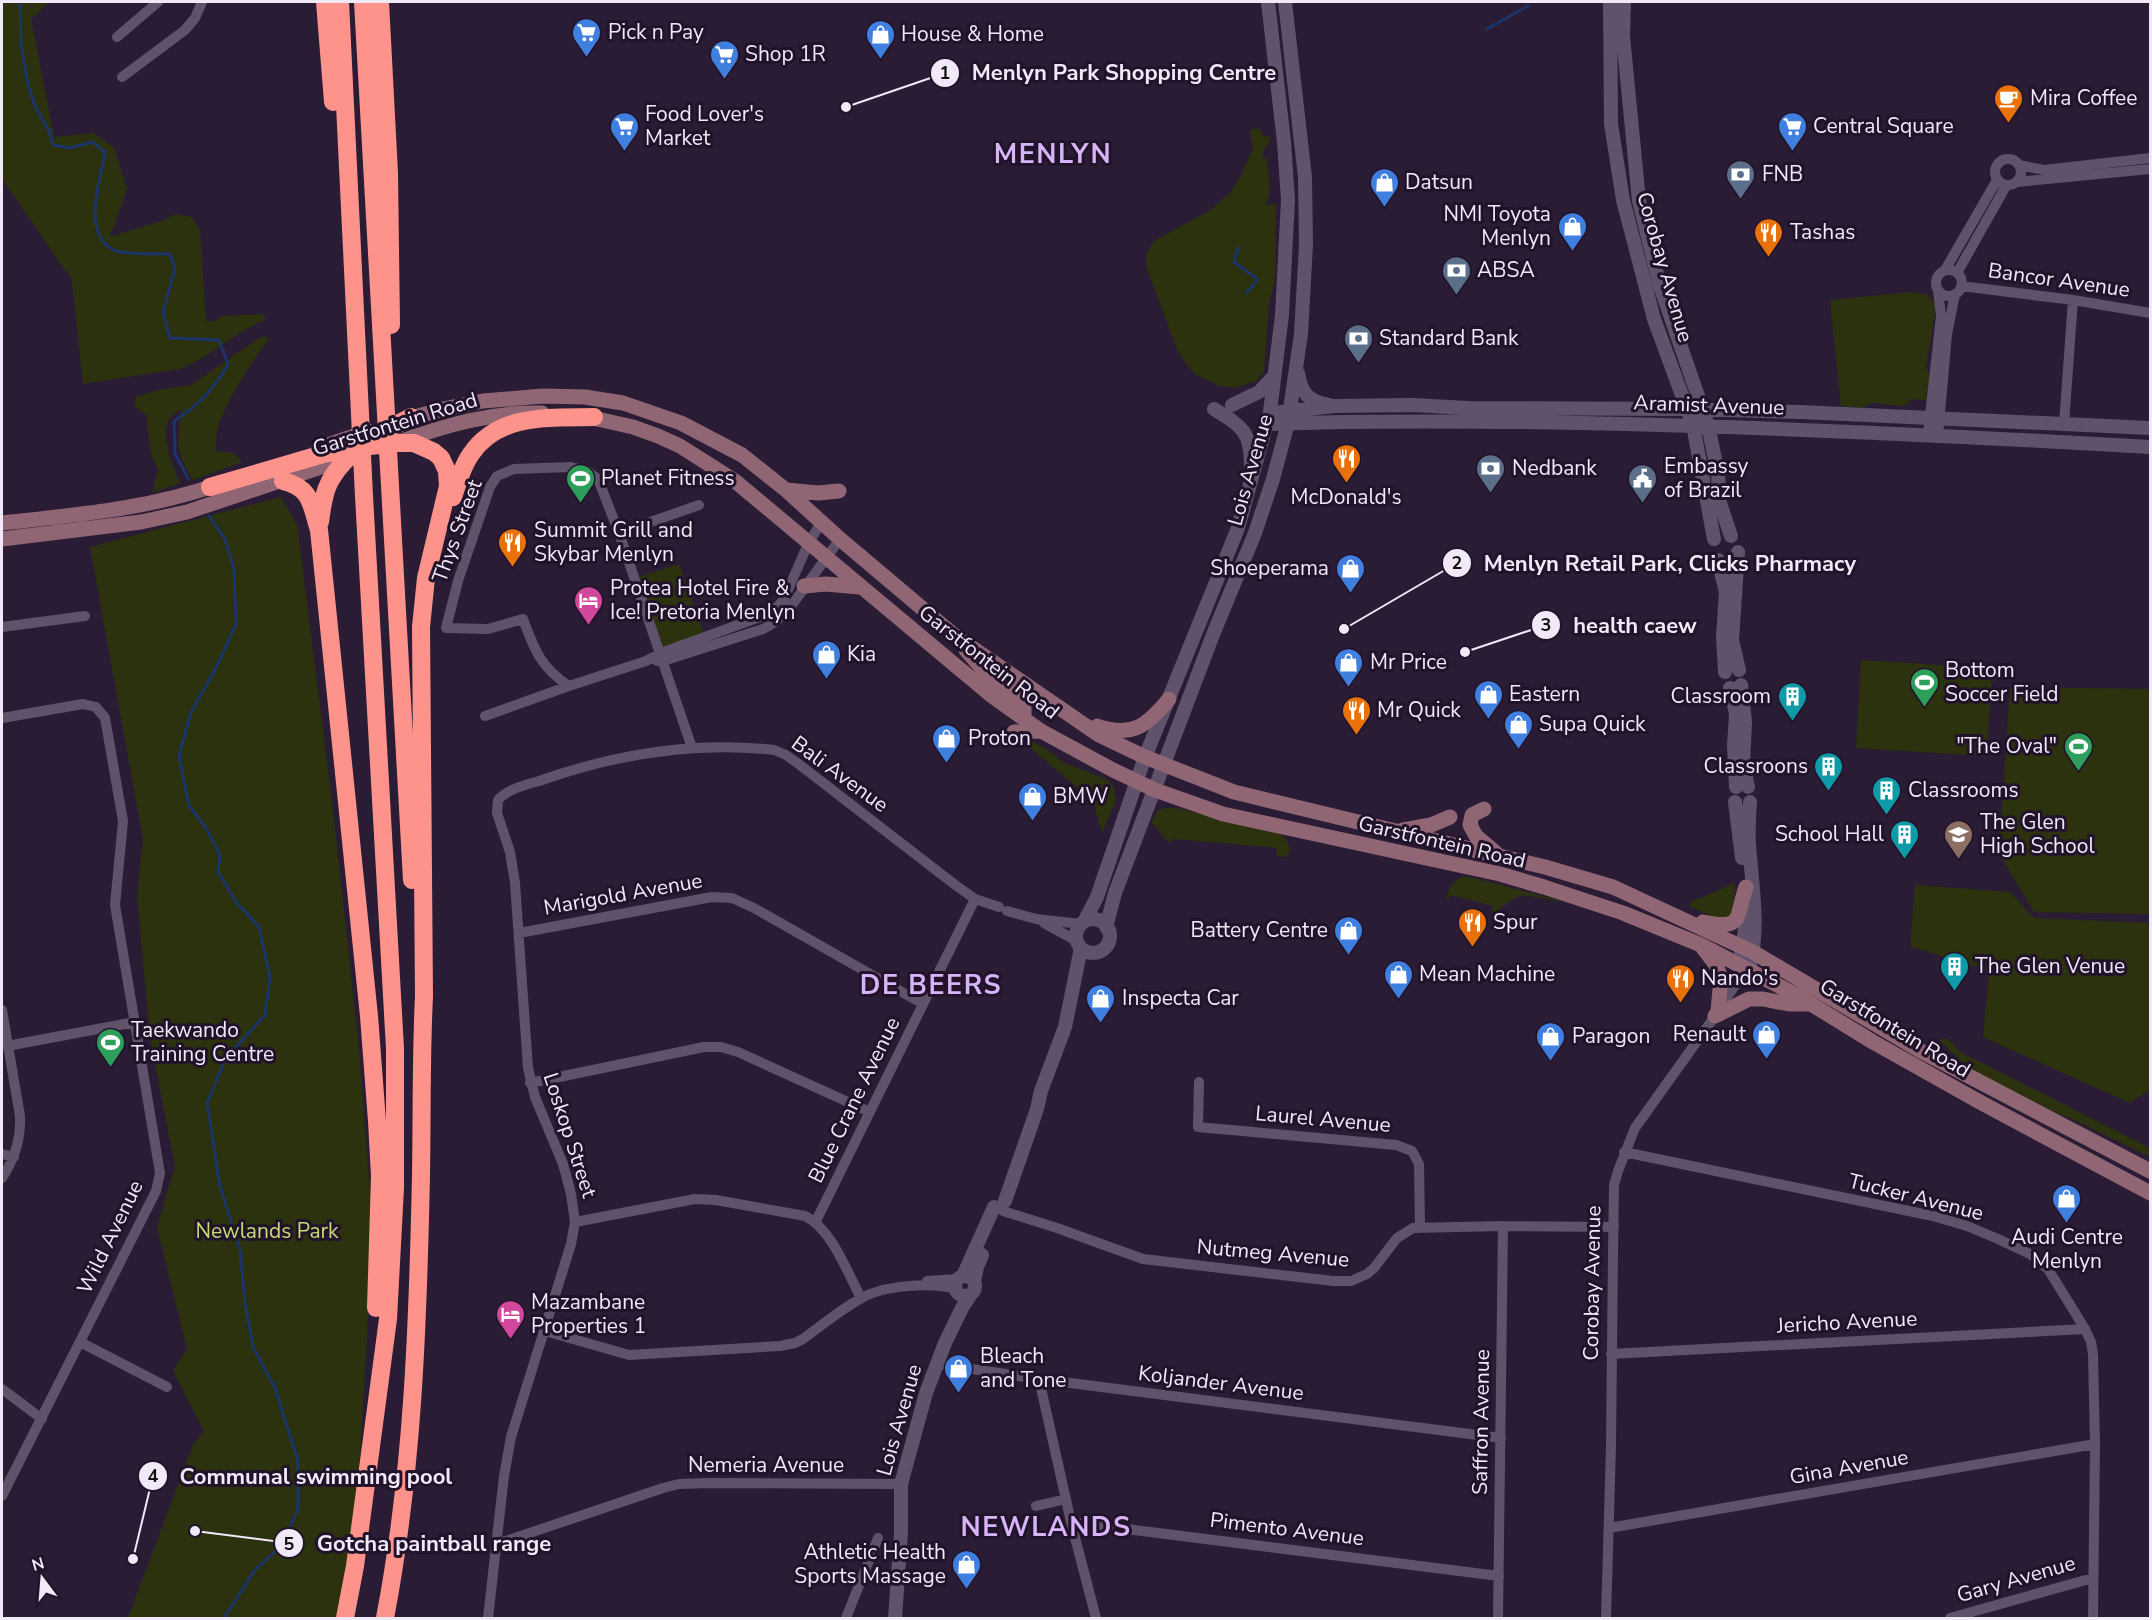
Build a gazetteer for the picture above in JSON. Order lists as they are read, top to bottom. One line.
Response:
{"streets":{"main road":["Garstfontein Road"],"street":["Corobay Avenue","Bancor Avenue","Aramist Avenue","Lois Avenue","Thys Street","Bali Avenue","Marigold Avenue","Blue Crane Avenue","Laurel Avenue","Loskop Street","Tucker Avenue","Wild Avenue","Nutmeg Avenue","Jericho Avenue","Koljander Avenue","Saffron Avenue","Nemeria Avenue","Gina Avenue","Pimento Avenue","Gary Avenue"]},"crossings":[["Corobay Avenue","Aramist Avenue"],["Corobay Avenue","Garstfontein Road"],["Corobay Avenue","Tucker Avenue"],["Corobay Avenue","Nutmeg Avenue"],["Corobay Avenue","Jericho Avenue"],["Corobay Avenue","Gina Avenue"],["Aramist Avenue","Lois Avenue"],["Garstfontein Road","Lois Avenue"],["Lois Avenue","Bali Avenue"],["Lois Avenue","Nutmeg Avenue"],["Lois Avenue","Koljander Avenue"],["Lois Avenue","Nemeria Avenue"],["Thys Street","Bali Avenue"],["Bali Avenue","Blue Crane Avenue"],["Bali Avenue","Loskop Street"],["Marigold Avenue","Blue Crane Avenue"],["Marigold Avenue","Loskop Street"],["Laurel Avenue","Nutmeg Avenue"],["Loskop Street","Nemeria Avenue"],["Tucker Avenue","Jericho Avenue"],["Tucker Avenue","Gina Avenue"],["Tucker Avenue","Gary Avenue"],["Nutmeg Avenue","Saffron Avenue"],["Koljander Avenue","Saffron Avenue"],["Saffron Avenue","Pimento Avenue"]],"districts":["MENLYN","DE BEERS","NEWLANDS"],"parks":["Newlands Park"],"places":{"supermarket":["Pick n Pay","Shop 1R","Food Lover's Market","Central Square"],"shop":["House & Home","Datsun","NMI Toyota Menlyn","Shoeperama","Kia","Mr Price","Eastern","Supa Quick","Proton","BMW","Battery Centre","Mean Machine","Inspecta Car","Renault","Paragon","Audi Centre Menlyn","Bleach and Tone","Athletic Health Sports Massage"],"other":["Menlyn Park Shopping Centre","Menlyn Retail Park, Clicks Pharmacy","health caew","Gotcha paintball range","Communal swimming pool"],"cafe":["Mira Coffee"],"bank":["FNB","ABSA","Standard Bank","Nedbank"],"restaurant":["Tashas","McDonald's","Summit Grill and Skybar Menlyn","Mr Quick","Spur","Nando's"],"sports":["Planet Fitness","Bottom Soccer Field","\"The Oval\"","Taekwando Training Centre"],"public building":["Embassy of Brazil"],"hotel":["Protea Hotel Fire & Ice! Pretoria Menlyn","Mazambane Properties 1"],"building":["Classroom","Classroons","Classrooms","School Hall","The Glen Venue"],"school or university":["The Glen High School"]},"north":"top"}
